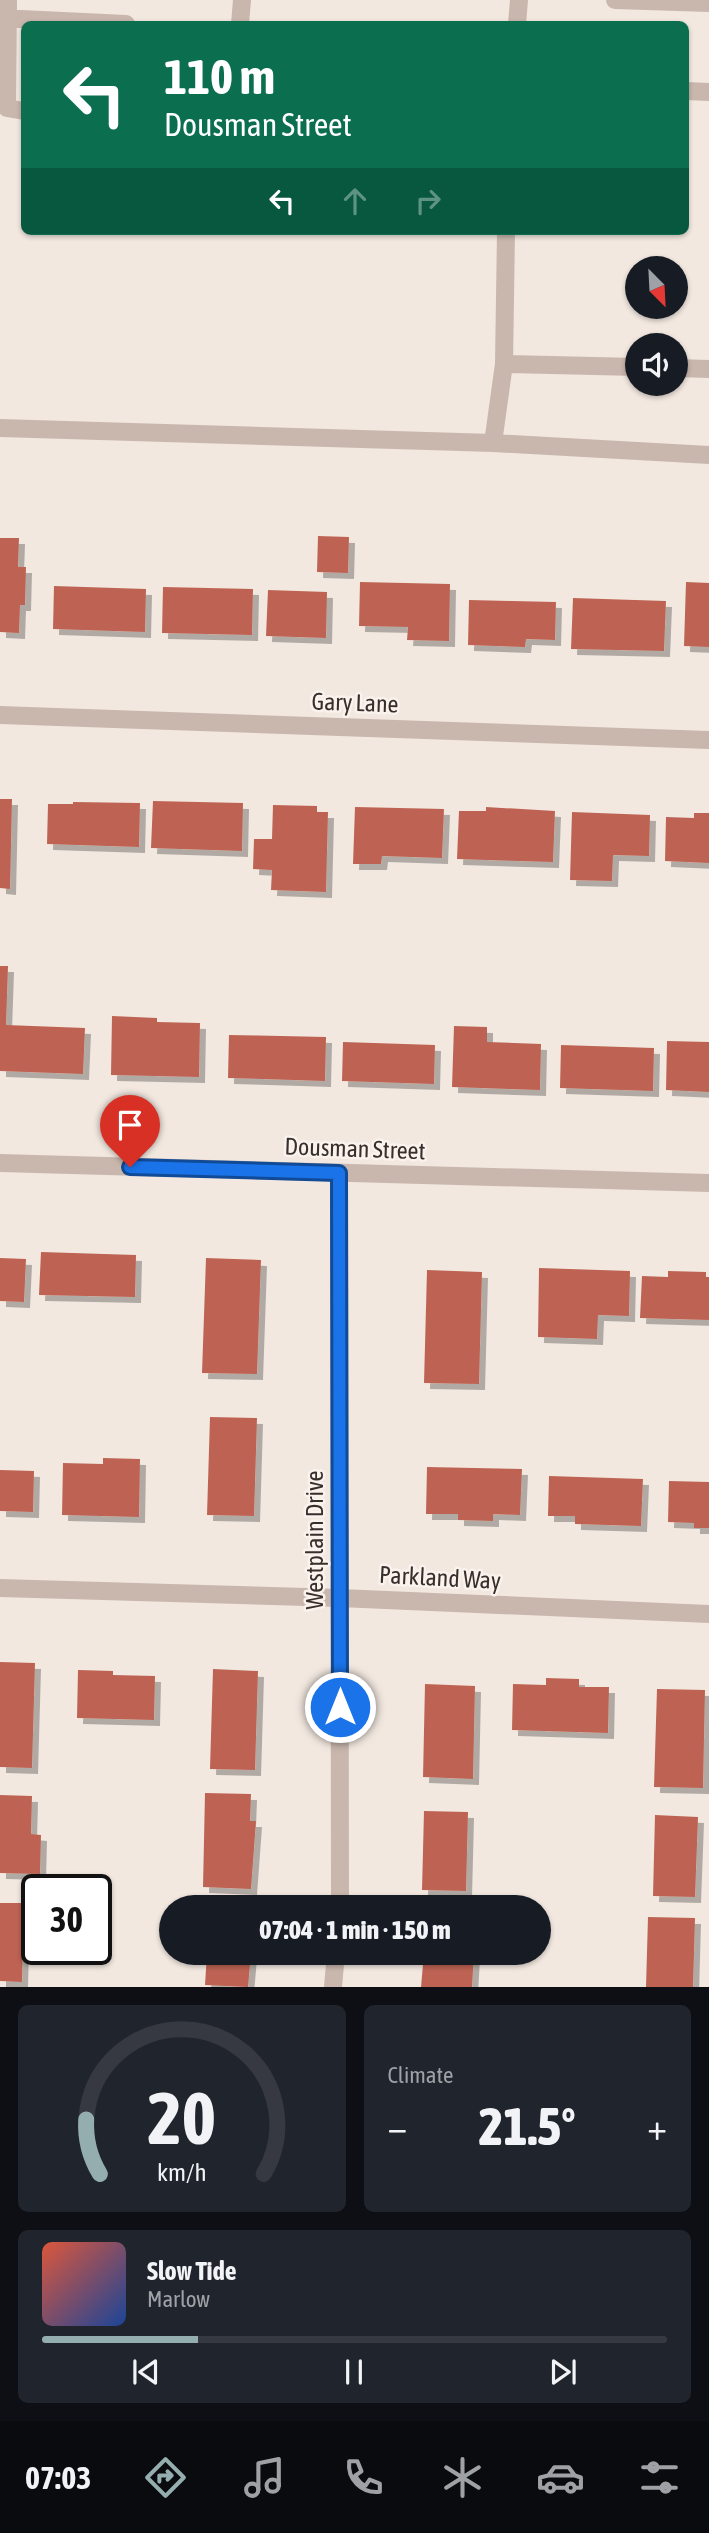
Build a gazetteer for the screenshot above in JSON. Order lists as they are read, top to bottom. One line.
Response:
{"streets":{"street":["Gary Lane","Dousman Street","Westplain Drive","Parkland Way"]},"crossings":[["Dousman Street","Westplain Drive"],["Westplain Drive","Parkland Way"]],"north":"bottom right","page":{"turn":["110 m","Dousman Street"],"limit":"30","trip":"07:04 · 1 min · 150 m","tile":"Climate","heat":["−","21.5°","+"],"song":["Slow Tide","Marlow"],"tabs":"07:03","gauge":["20","km/h"]}}
